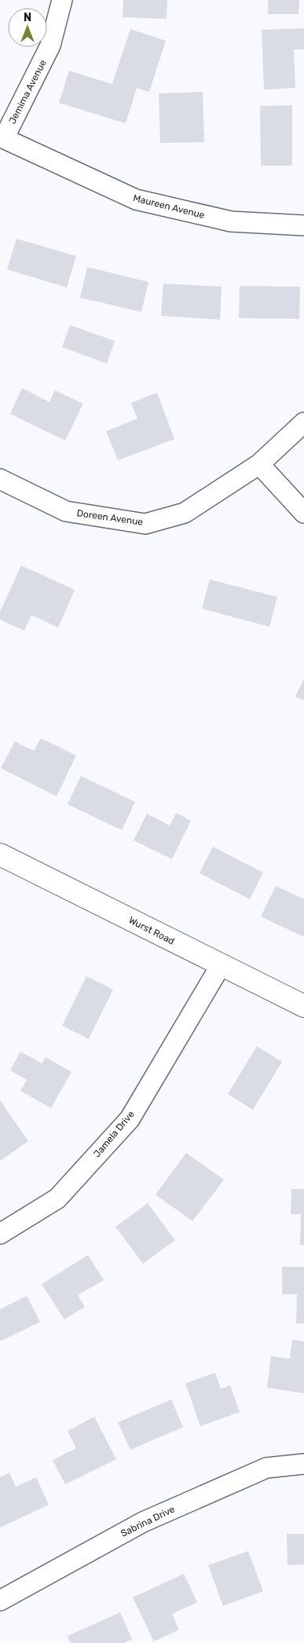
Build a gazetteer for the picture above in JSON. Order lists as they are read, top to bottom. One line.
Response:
{"streets":{"street":["Jemima Avenue","Maureen Avenue","Doreen Avenue","Wurst Road","Jamela Drive","Sabrina Drive"]},"crossings":[["Jemima Avenue","Maureen Avenue"],["Wurst Road","Jamela Drive"]],"north":"top"}
